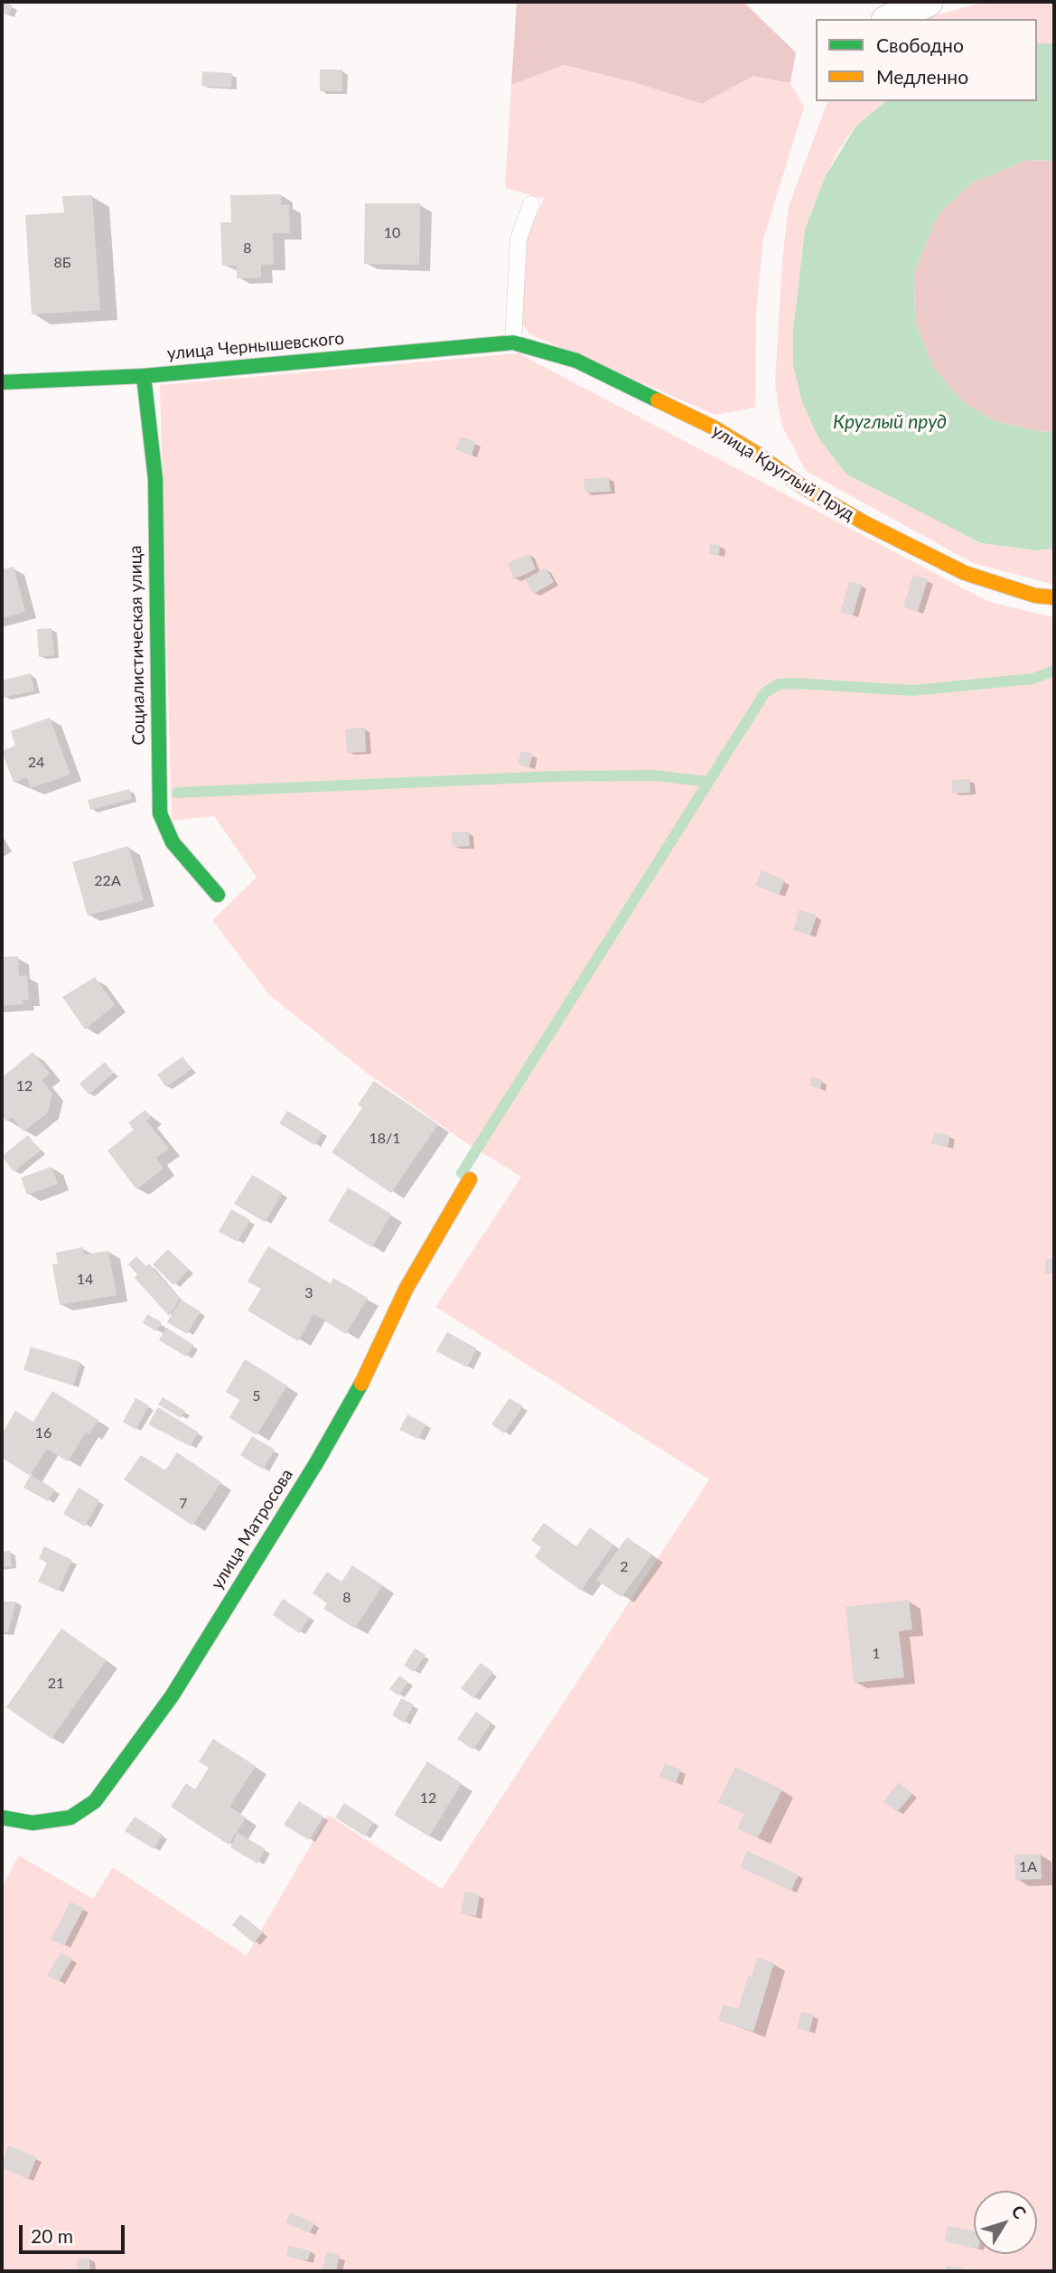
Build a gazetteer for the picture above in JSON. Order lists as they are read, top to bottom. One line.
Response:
{"streets":{"street":["улица Чернышевского","улица Круглый Пруд","Социалистическая улица","улица Матросова"]},"crossings":[["улица Чернышевского","улица Круглый Пруд"],["улица Чернышевского","Социалистическая улица"]],"water":["Круглый пруд"],"house_numbers":["10","8","8Б","24","22А","12","18/1","14","3","5","16","7","2","8","1","21","12","1А"],"legend":["Свободно","Медленно"],"scale_bar":"20 m","north":"top right"}
